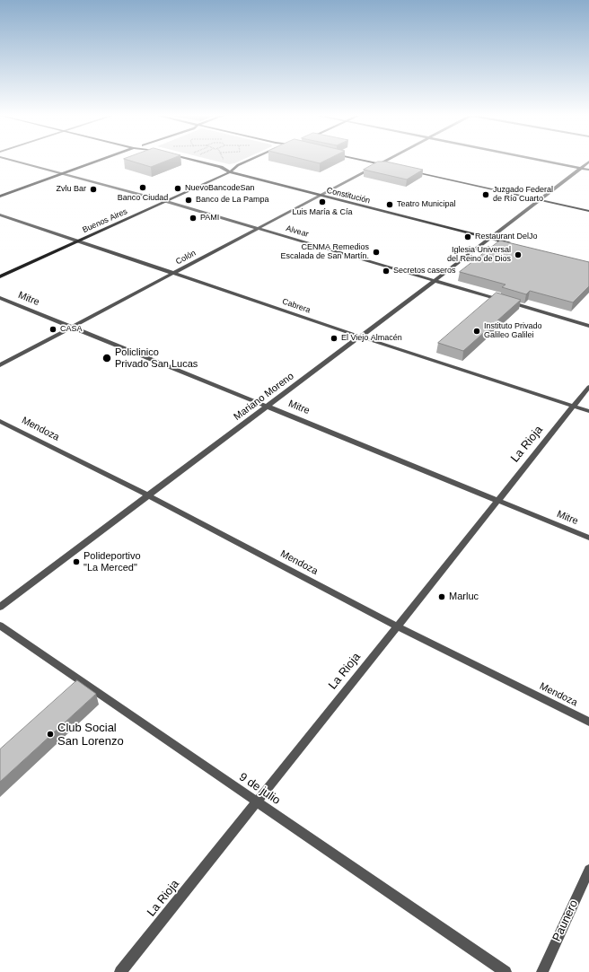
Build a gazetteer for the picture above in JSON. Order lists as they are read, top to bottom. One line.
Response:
{"streets":{"main road":["Constitución","Buenos Aires"],"street":["Alvear","Colón","Mitre","Cabrera","Mariano Moreno","Mendoza","La Rioja","9 de julio","Paunero"]},"crossings":[["Constitución","Buenos Aires"],["Constitución","Colón"],["Constitución","Mariano Moreno"],["Buenos Aires","Alvear"],["Buenos Aires","Cabrera"],["Alvear","Colón"],["Alvear","Mariano Moreno"],["Colón","Mitre"],["Colón","Cabrera"],["Mitre","Mariano Moreno"],["Mitre","La Rioja"],["Cabrera","Mariano Moreno"],["Cabrera","La Rioja"],["Mariano Moreno","Mendoza"],["Mendoza","La Rioja"],["La Rioja","9 de julio"]],"places":["Banco Ciudad","NuevoBancodeSan","Zvlu Bar","Juzgado Federal de Río Cuarto","Banco de La Pampa","Luis María & Cía","Teatro Municipal","PAMI","Restaurant DelJo","CENMA Remedios Escalada de San Martín.","Iglesia Universal del Reino de Dios","Secretos caseros","CASA","Instituto Privado Galileo Galilei","El Viejo Almacén","Policlinico Privado San Lucas","Polideportivo \"La Merced\"","Marluc","Club Social San Lorenzo"]}
